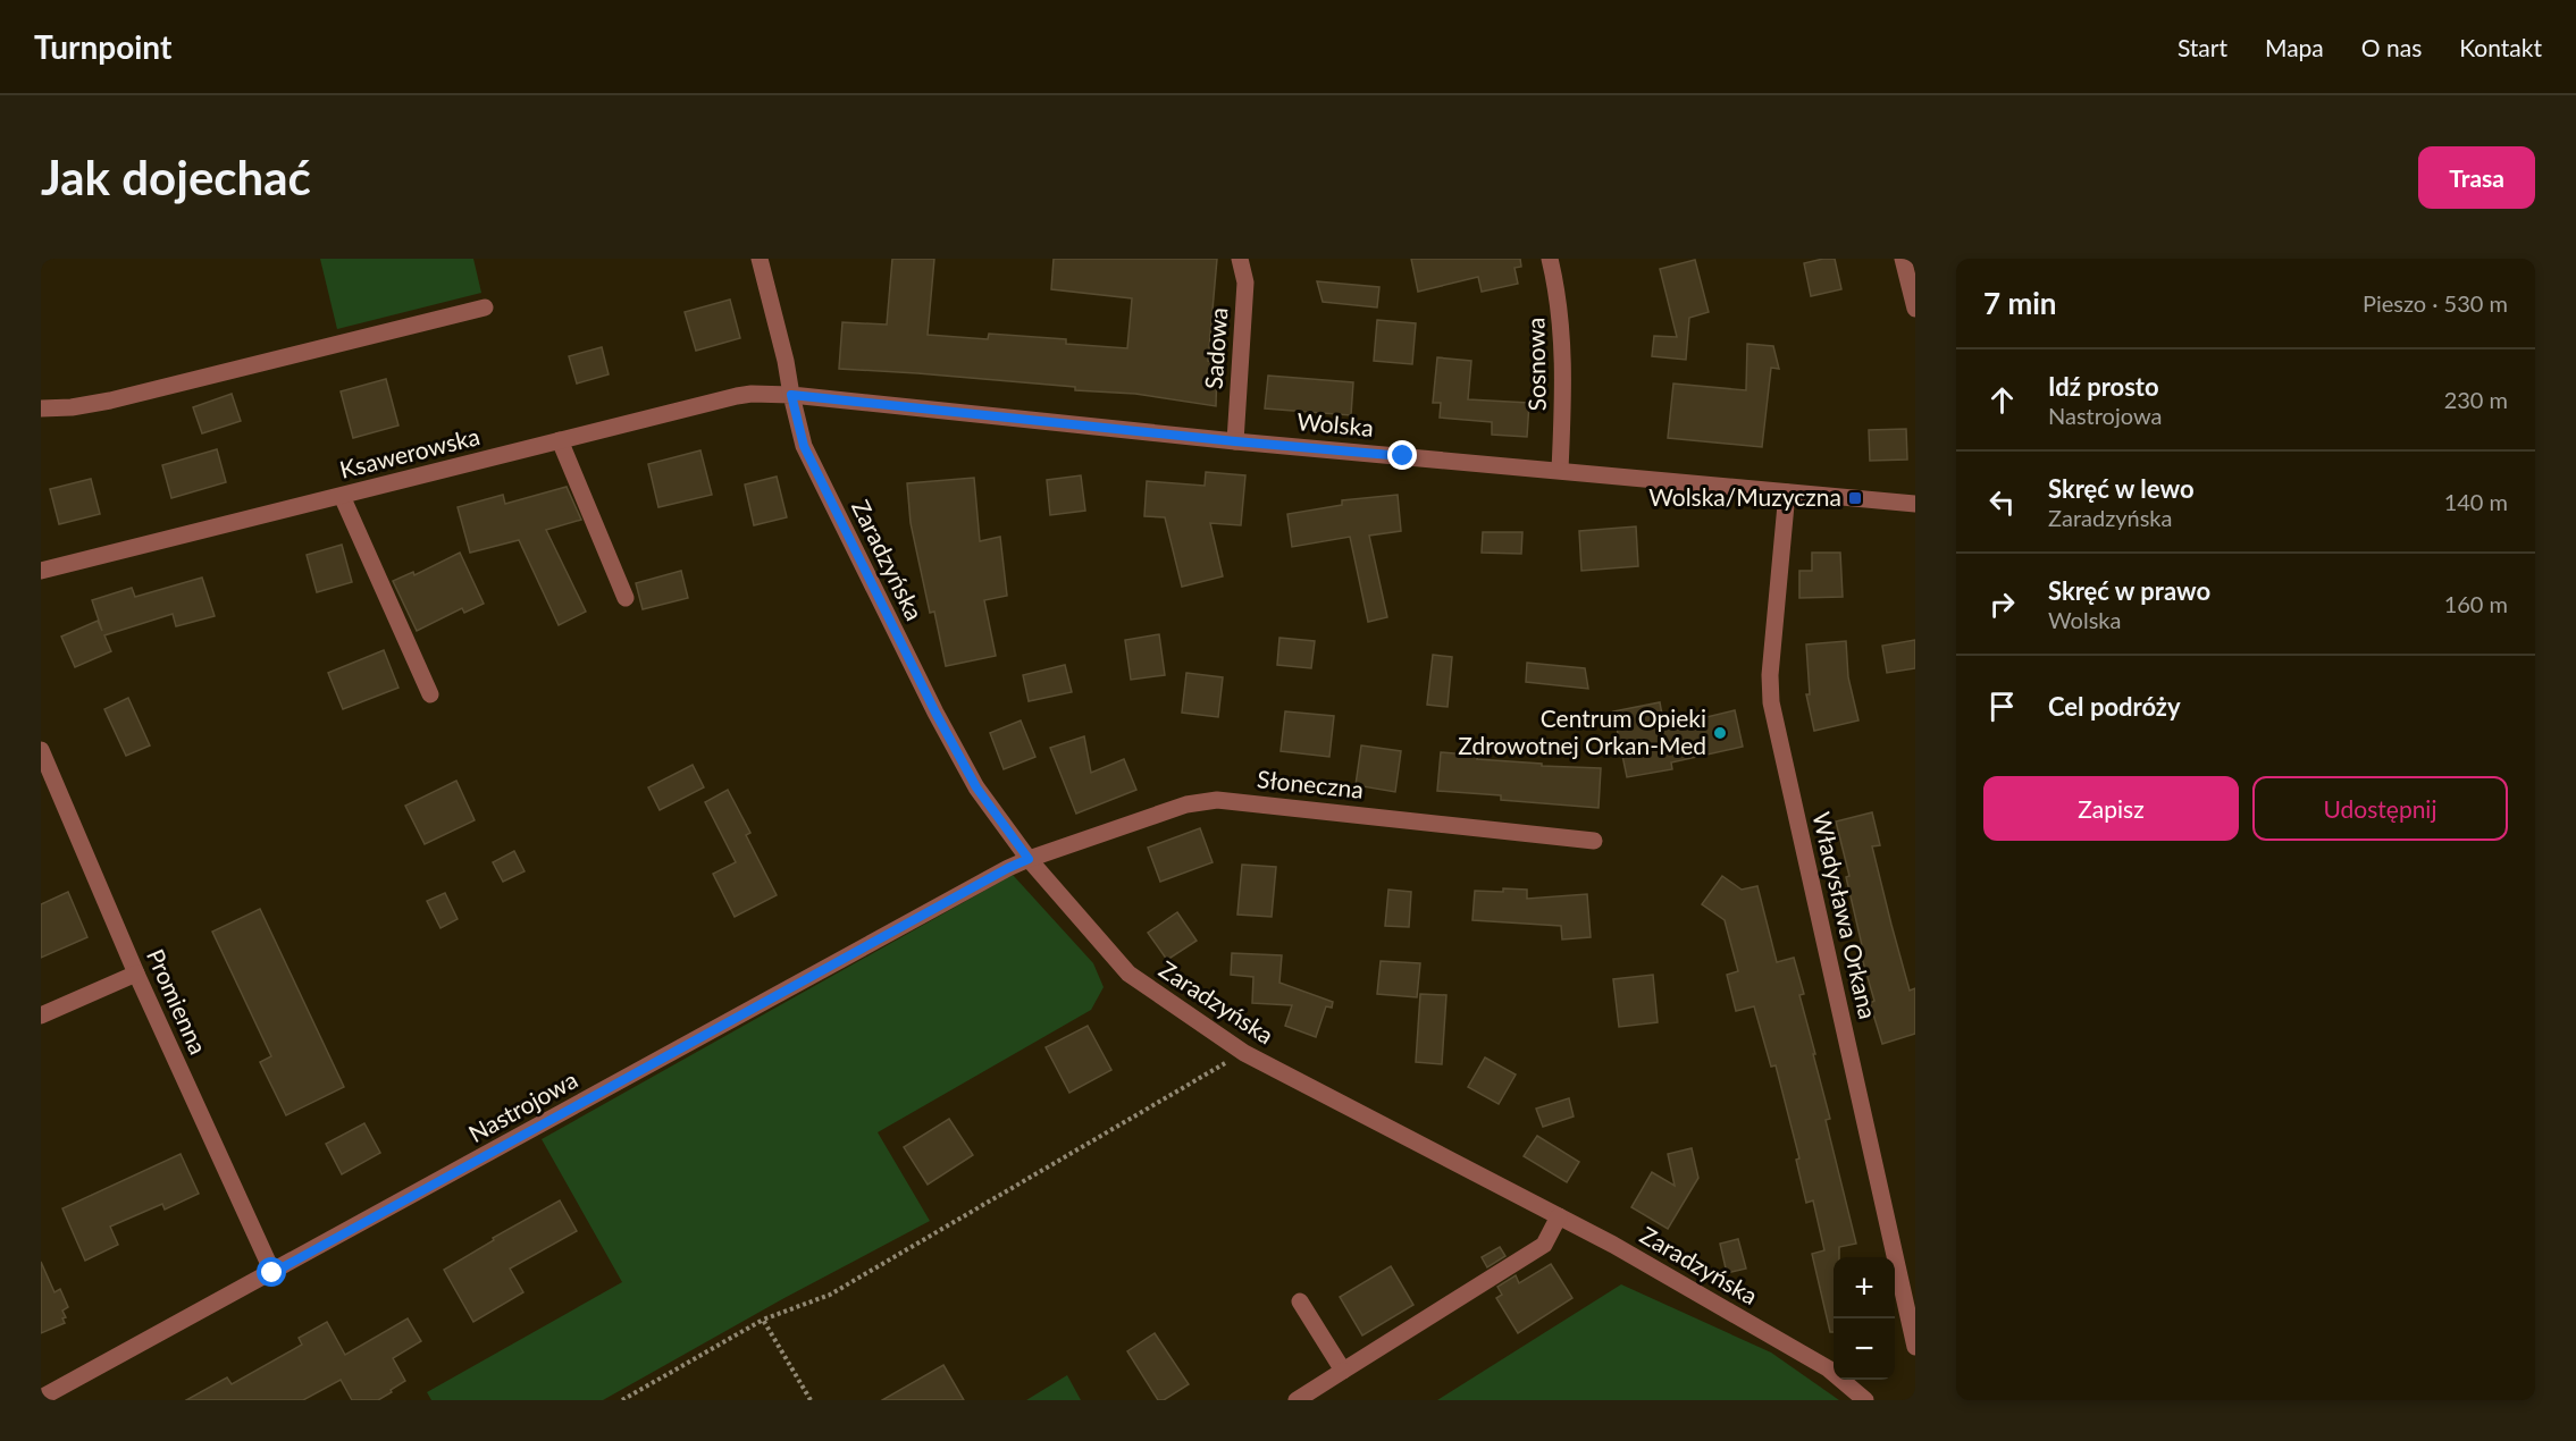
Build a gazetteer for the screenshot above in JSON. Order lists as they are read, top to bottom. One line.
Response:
{"streets":{"street":["Sadowa","Sosnowa","Wolska","Ksawerowska","Zaradzyńska","Słoneczna","Władysława Orkana","Promienna","Nastrojowa"]},"crossings":[["Sadowa","Wolska"],["Sosnowa","Wolska"],["Wolska","Ksawerowska"],["Wolska","Zaradzyńska"],["Wolska","Władysława Orkana"],["Ksawerowska","Zaradzyńska"],["Zaradzyńska","Słoneczna"],["Zaradzyńska","Nastrojowa"],["Słoneczna","Nastrojowa"],["Promienna","Nastrojowa"]],"places":{"transit":["Wolska/Muzyczna"],"other":["Centrum Opieki Zdrowotnej Orkan-Med"]},"page":{"header":"Turnpoint","nav":["Start","Mapa","O nas","Kontakt"],"buttons":["Trasa",["Zapisz","Udostępnij"]],"title":"Jak dojechać","heading":["7 min","Pieszo · 530 m"],"list":[["Idź prosto","Nastrojowa","230 m"],["Skręć w lewo","Zaradzyńska","140 m"],["Skręć w prawo","Wolska","160 m"],"Cel podróży"],"map_buttons":["+","−"]}}
